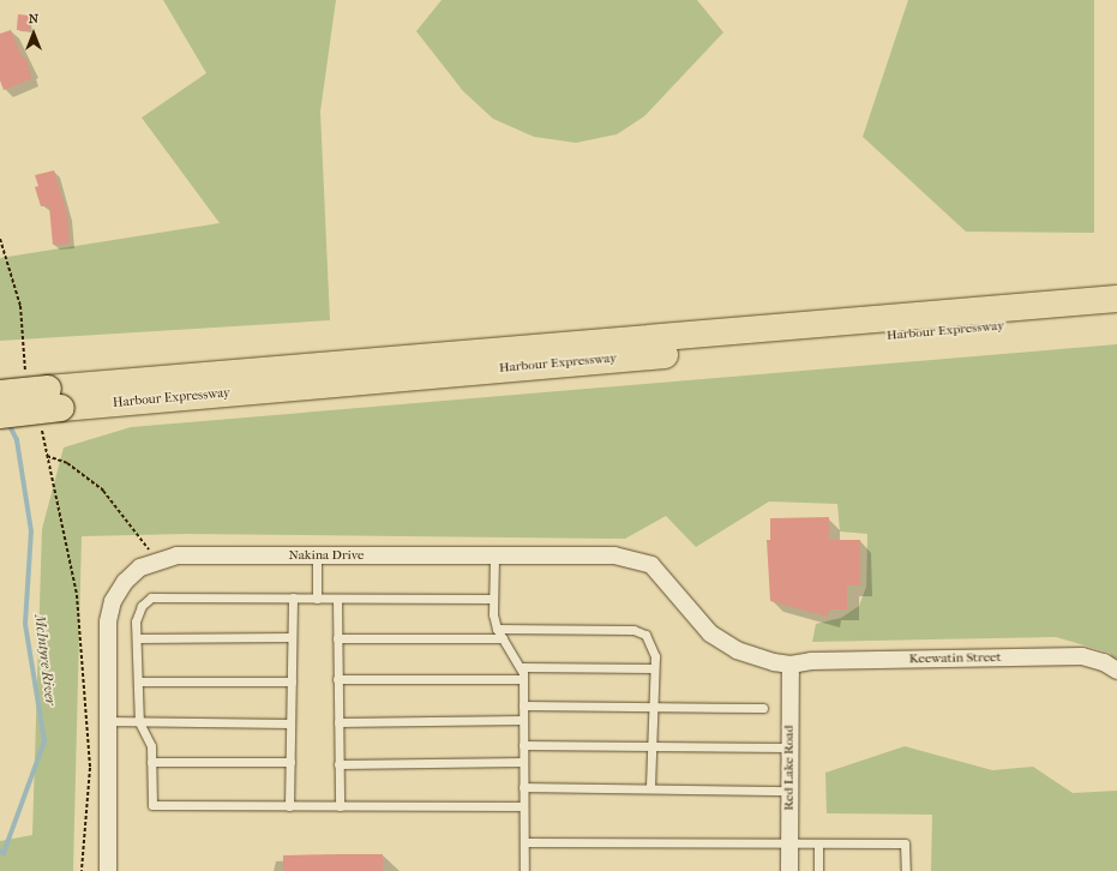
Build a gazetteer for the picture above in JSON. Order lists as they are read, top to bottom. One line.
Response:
{"streets":{"main road":["Harbour Expressway"],"street":["Nakina Drive","Keewatin Street","Red Lake Road"]},"crossings":[["Nakina Drive","Keewatin Street"],["Nakina Drive","Red Lake Road"],["Keewatin Street","Red Lake Road"]],"water":["McIntyre River"],"north":"top"}
